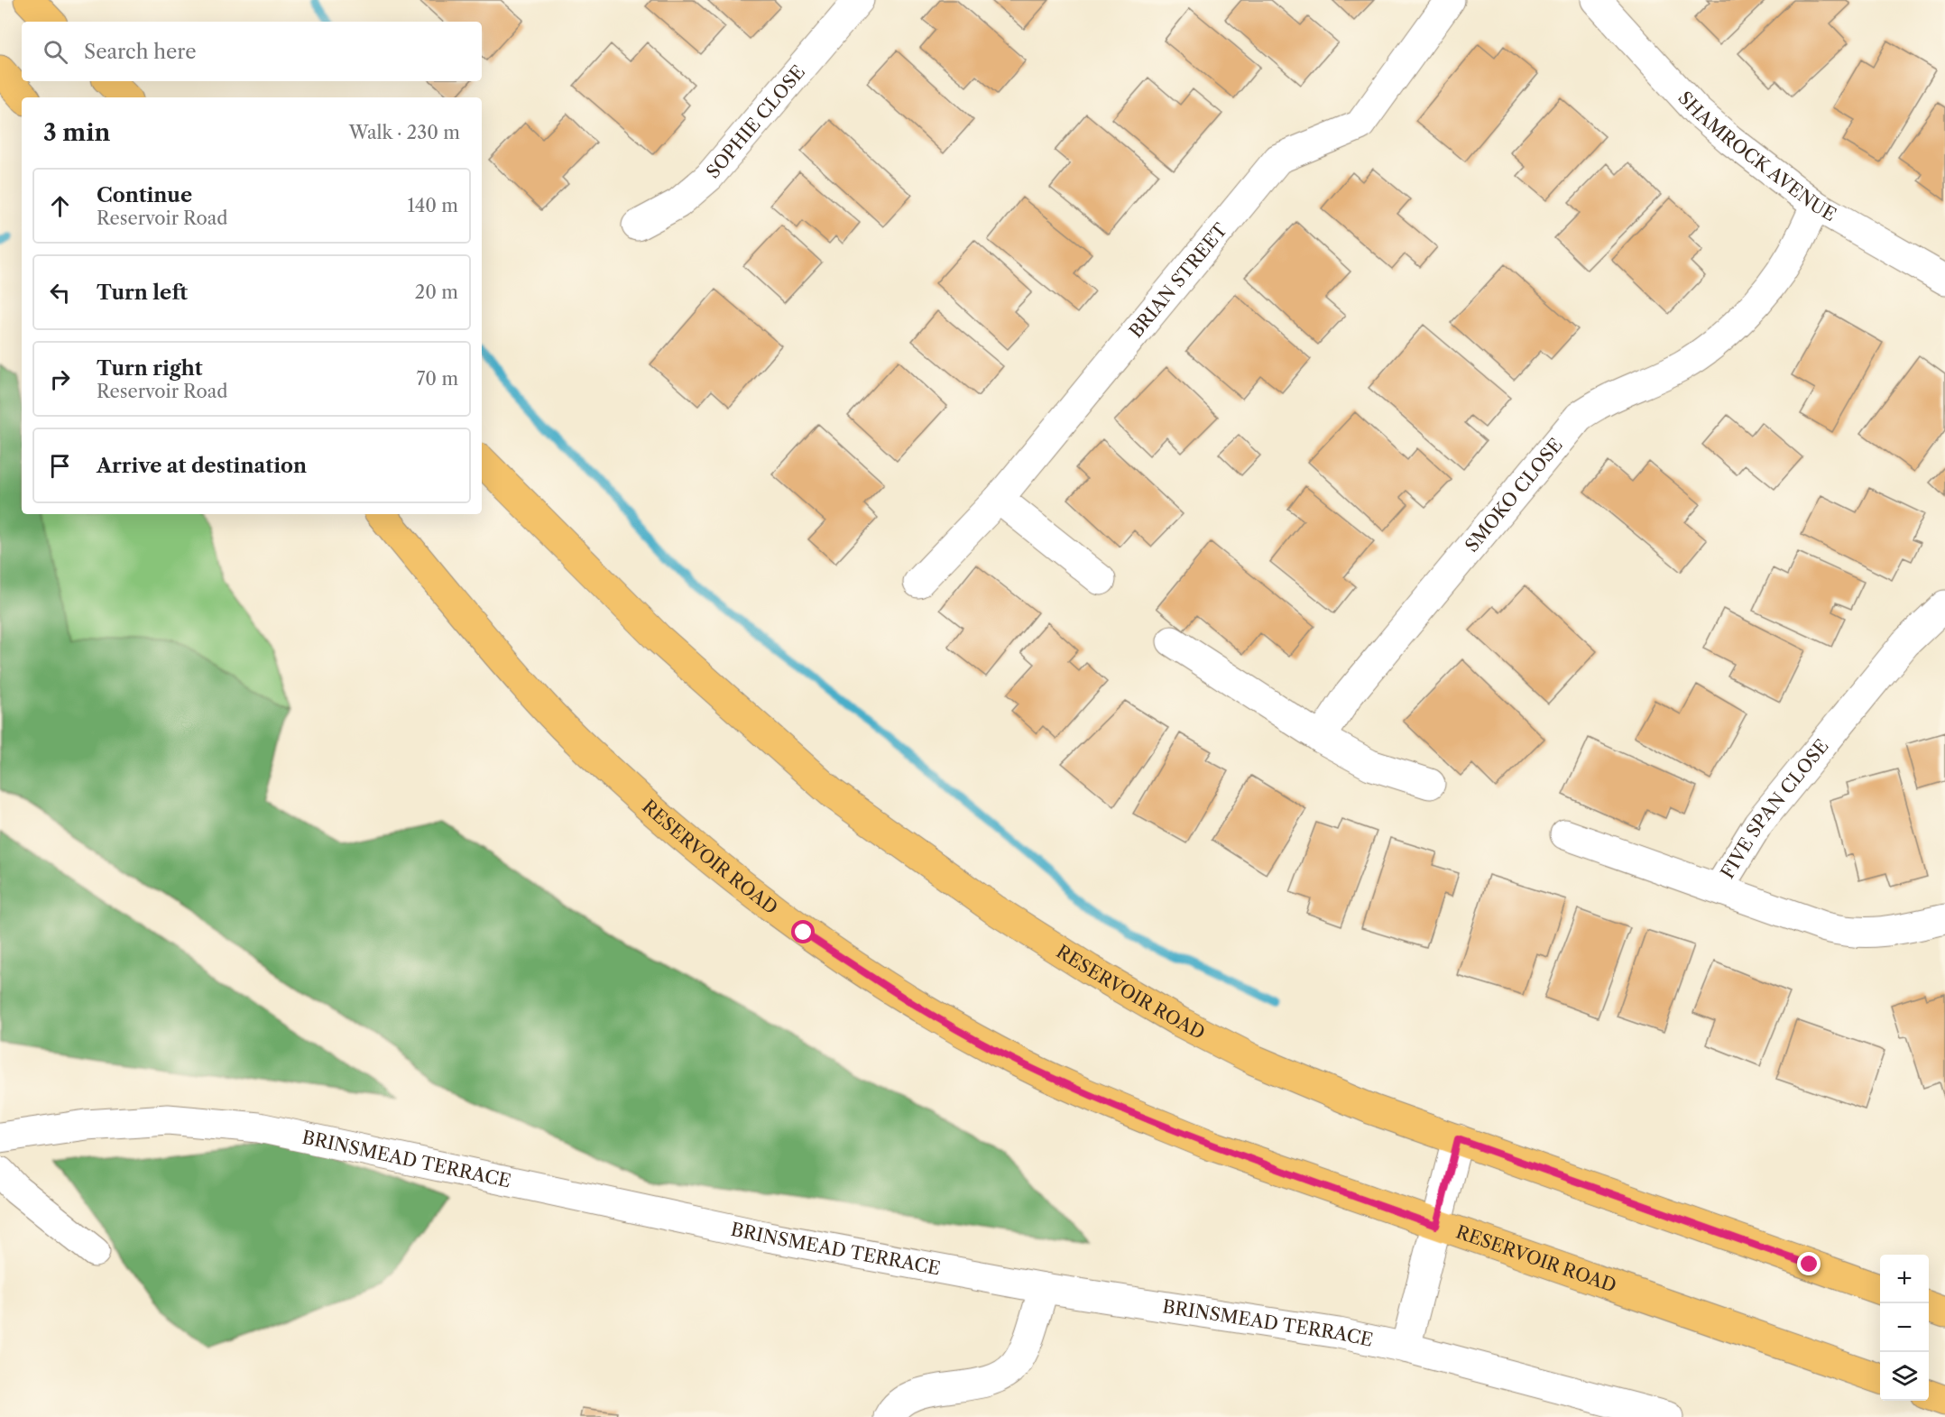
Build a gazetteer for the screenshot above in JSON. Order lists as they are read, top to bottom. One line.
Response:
{"streets":{"main road":["RESERVOIR ROAD"],"street":["SOPHIE CLOSE","SHAMROCK AVENUE","BRIAN STREET","SMOKO CLOSE","FIVE SPAN CLOSE","BRINSMEAD TERRACE"]},"crossings":[["SHAMROCK AVENUE","SMOKO CLOSE"]],"page":{"search":"Search here","heading":["3 min","Walk · 230 m"],"list":[["Continue","Reservoir Road","140 m"],["Turn left","20 m"],["Turn right","Reservoir Road","70 m"],"Arrive at destination"],"map_buttons":["+","−"]}}
